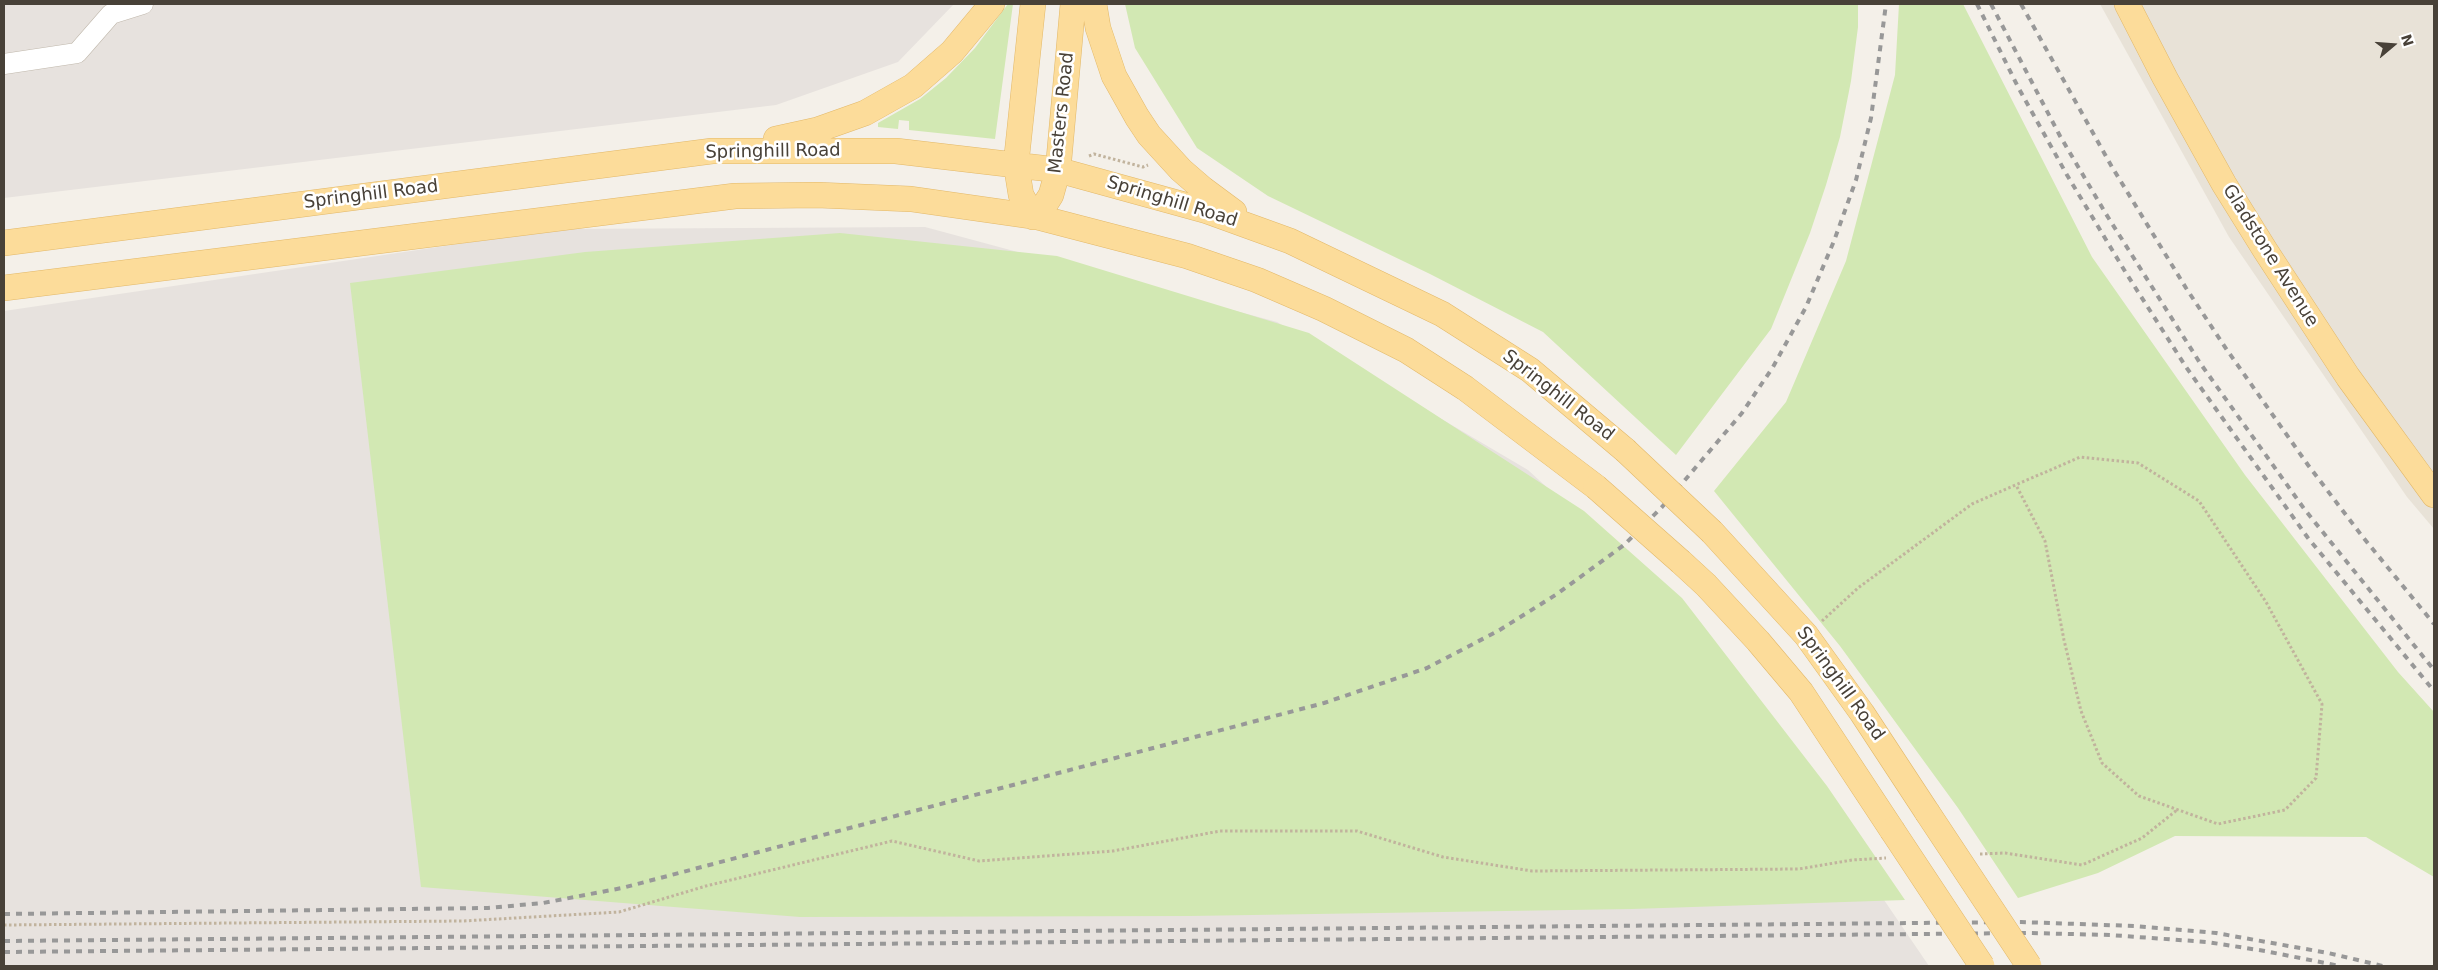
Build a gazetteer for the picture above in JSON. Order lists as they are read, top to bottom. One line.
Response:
{"streets":{"main road":["Masters Road","Springhill Road","Gladstone Avenue"]},"crossings":[["Masters Road","Springhill Road"]],"north":"right"}
